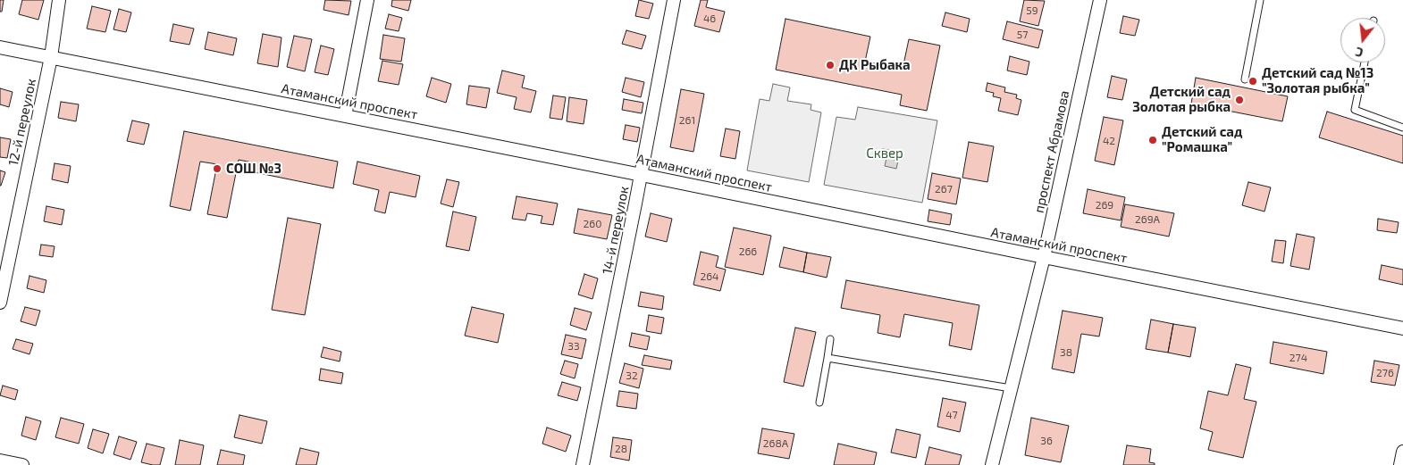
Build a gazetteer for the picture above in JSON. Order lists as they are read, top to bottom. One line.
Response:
{"streets":{"street":["Атаманский проспект","12-й переулок","проспект Абрамова","14-й переулок"]},"crossings":[["Атаманский проспект","12-й переулок"],["Атаманский проспект","проспект Абрамова"],["Атаманский проспект","14-й переулок"]],"parks":["Сквер"],"places":["ДК Рыбака","Детский сад №13 \"Золотая рыбка\"","Детский сад Золотая рыбка","Детский сад \"Ромашка\"","СОШ №3"],"house_numbers":["59","46","57","261","42","267","269","269А","260","266","264","33","38","274","276","32","47","36","268А","28"],"north":"bottom"}
